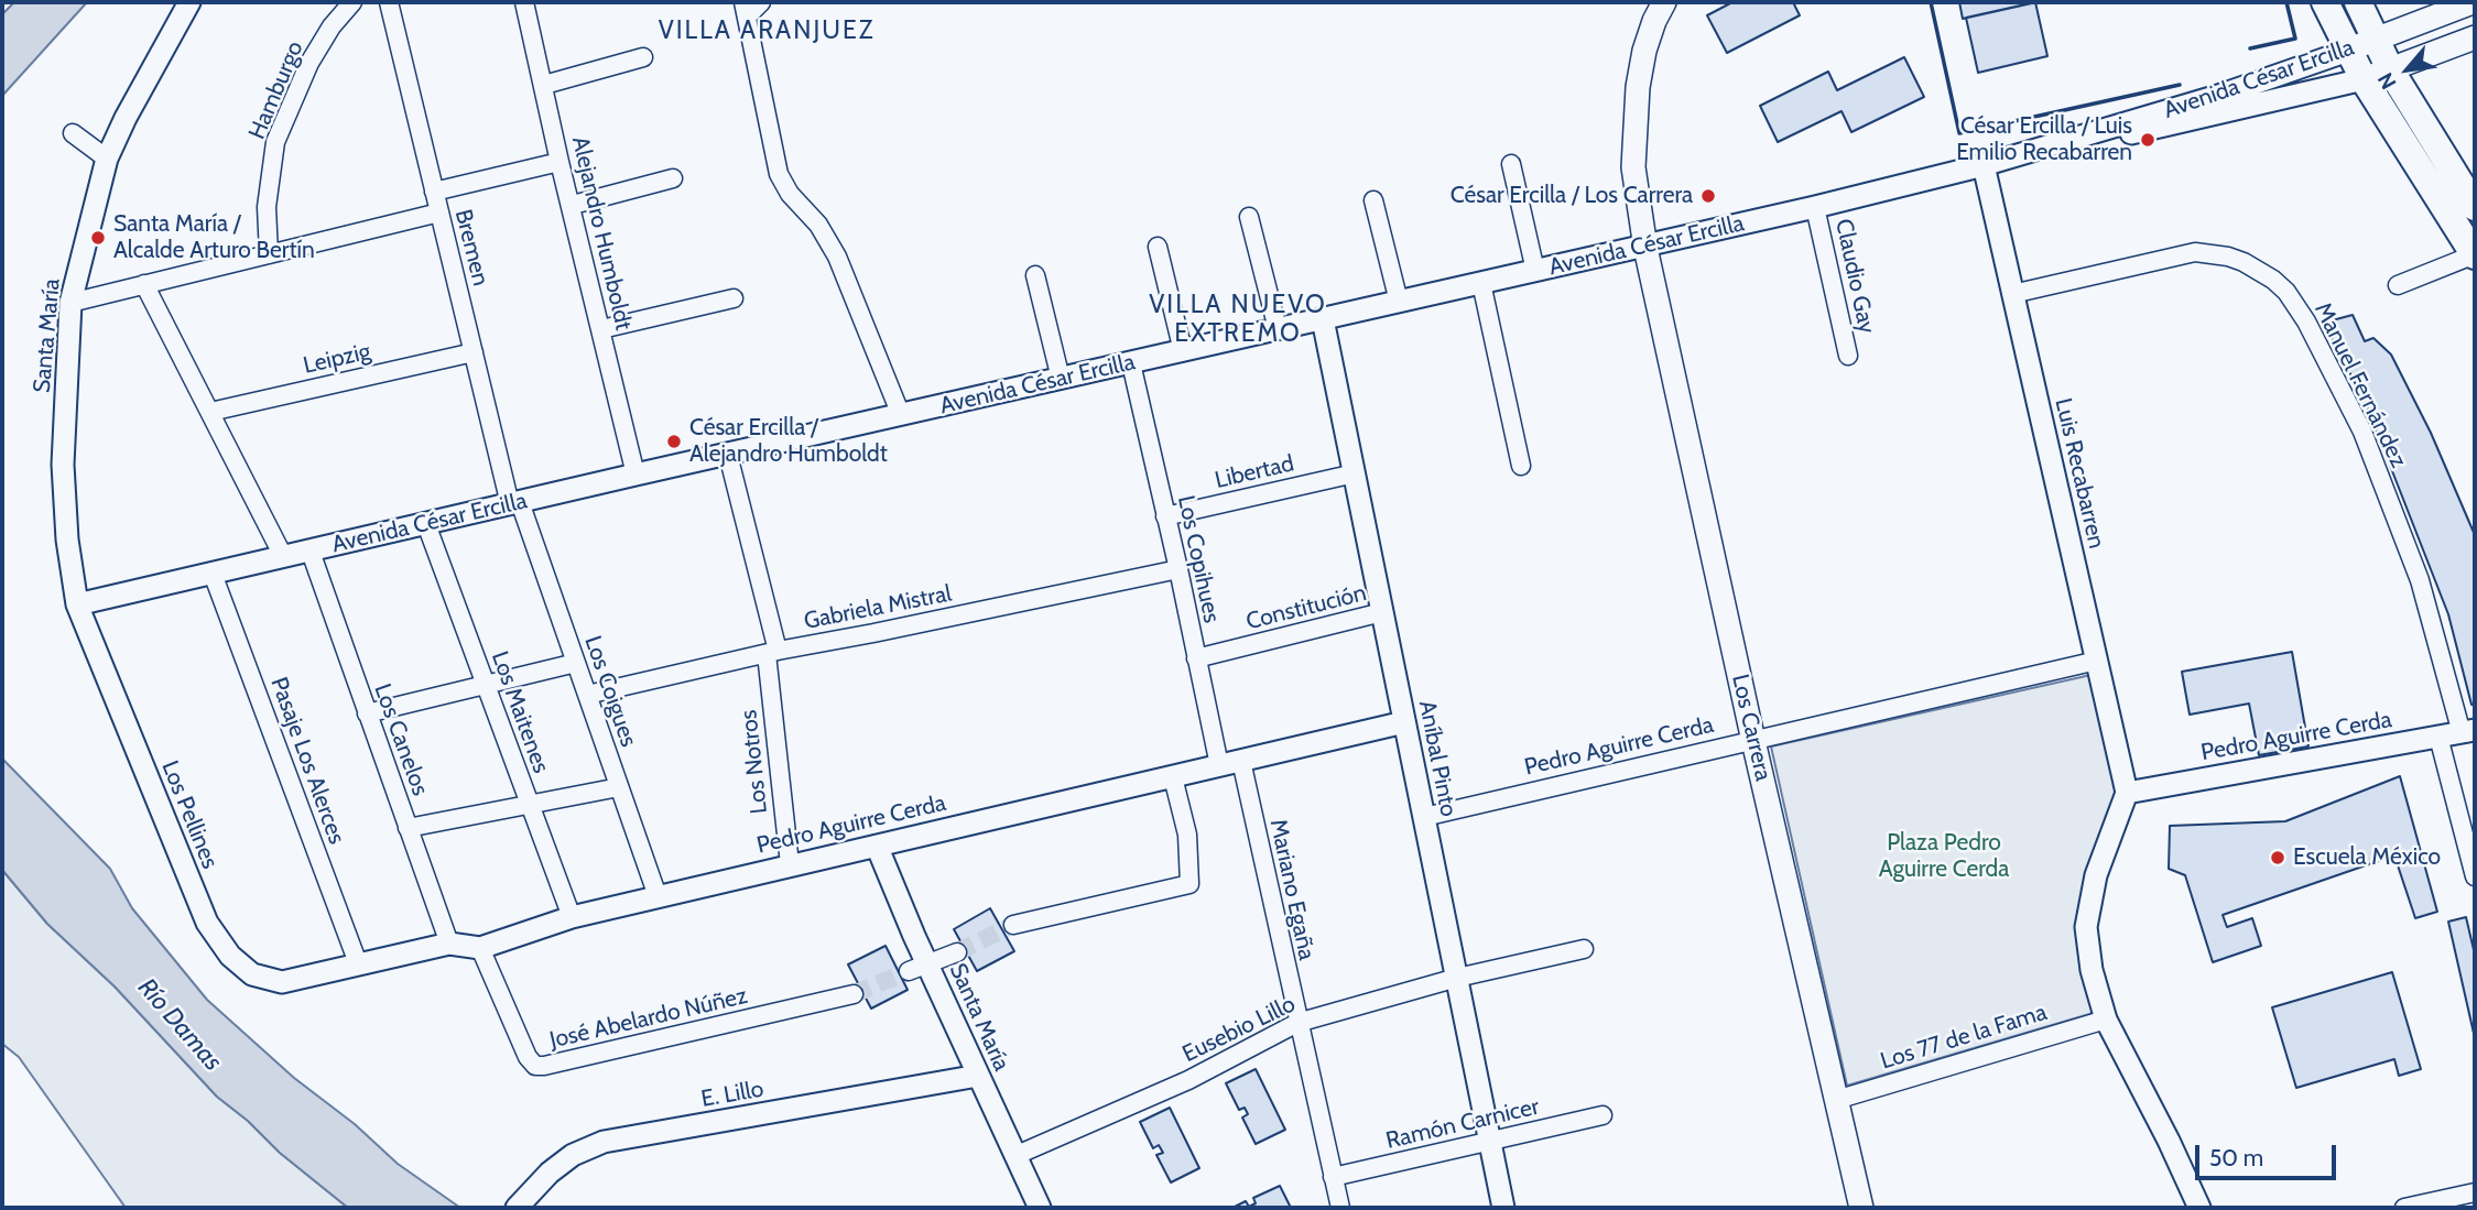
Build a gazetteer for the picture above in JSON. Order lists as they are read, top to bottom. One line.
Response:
{"streets":{"main road":["Avenida César Ercilla","Los Carrera"],"street":["Hamburgo","Alejandro Humboldt","Bremen","Claudio Gay","Santa María","Leipzig","Manuel Fernández","Libertad","Luis Recabarren","Los Copihues","Gabriela Mistral","Constitución","Los Coigues","Los Maitenes","Pedro Aguirre Cerda","Los Canelos","Aníbal Pinto","Pasaje Los Alerces","Los Notros","Los Pellines","Mariano Egaña","José Abelardo Núñez","Eusebio Lillo","Los 77 de la Fama","E. Lillo","Ramón Carnicer"]},"crossings":[["Avenida César Ercilla","Alejandro Humboldt"],["Avenida César Ercilla","Bremen"],["Avenida César Ercilla","Claudio Gay"],["Avenida César Ercilla","Santa María"],["Avenida César Ercilla","Luis Recabarren"],["Avenida César Ercilla","Los Copihues"],["Avenida César Ercilla","Los Coigues"],["Avenida César Ercilla","Los Maitenes"],["Avenida César Ercilla","Los Carrera"],["Avenida César Ercilla","Los Canelos"],["Avenida César Ercilla","Aníbal Pinto"],["Avenida César Ercilla","Pasaje Los Alerces"],["Avenida César Ercilla","Los Notros"],["Avenida César Ercilla","Los Pellines"],["Bremen","Leipzig"],["Bremen","Los Coigues"],["Santa María","Pedro Aguirre Cerda"],["Santa María","Los Pellines"],["Santa María","Eusebio Lillo"],["Santa María","E. Lillo"],["Manuel Fernández","Luis Recabarren"],["Manuel Fernández","Pedro Aguirre Cerda"],["Libertad","Los Copihues"],["Libertad","Aníbal Pinto"],["Luis Recabarren","Pedro Aguirre Cerda"],["Los Copihues","Gabriela Mistral"],["Los Copihues","Constitución"],["Los Copihues","Pedro Aguirre Cerda"],["Gabriela Mistral","Los Coigues"],["Gabriela Mistral","Los Notros"],["Constitución","Aníbal Pinto"],["Los Coigues","Pedro Aguirre Cerda"],["Los Maitenes","Pedro Aguirre Cerda"],["Los Carrera","Pedro Aguirre Cerda"],["Los Carrera","Los 77 de la Fama"],["Pedro Aguirre Cerda","Los Canelos"],["Pedro Aguirre Cerda","Aníbal Pinto"],["Pedro Aguirre Cerda","Pasaje Los Alerces"],["Pedro Aguirre Cerda","Los Notros"],["Pedro Aguirre Cerda","Los Pellines"],["Pedro Aguirre Cerda","Mariano Egaña"],["Pedro Aguirre Cerda","José Abelardo Núñez"],["Aníbal Pinto","Eusebio Lillo"],["Aníbal Pinto","Ramón Carnicer"],["Mariano Egaña","Eusebio Lillo"],["Mariano Egaña","Ramón Carnicer"]],"districts":["VILLA ARANJUEZ","VILLA NUEVO EXTREMO"],"water":["Río Damas"],"parks":["Plaza Pedro Aguirre Cerda"],"places":["César Ercilla / Luis Emilio Recabarren","César Ercilla / Los Carrera","Santa María / Alcalde Arturo Bertín","César Ercilla / Alejandro Humboldt","Escuela México"],"scale_bar":"50 m","north":"bottom left"}
